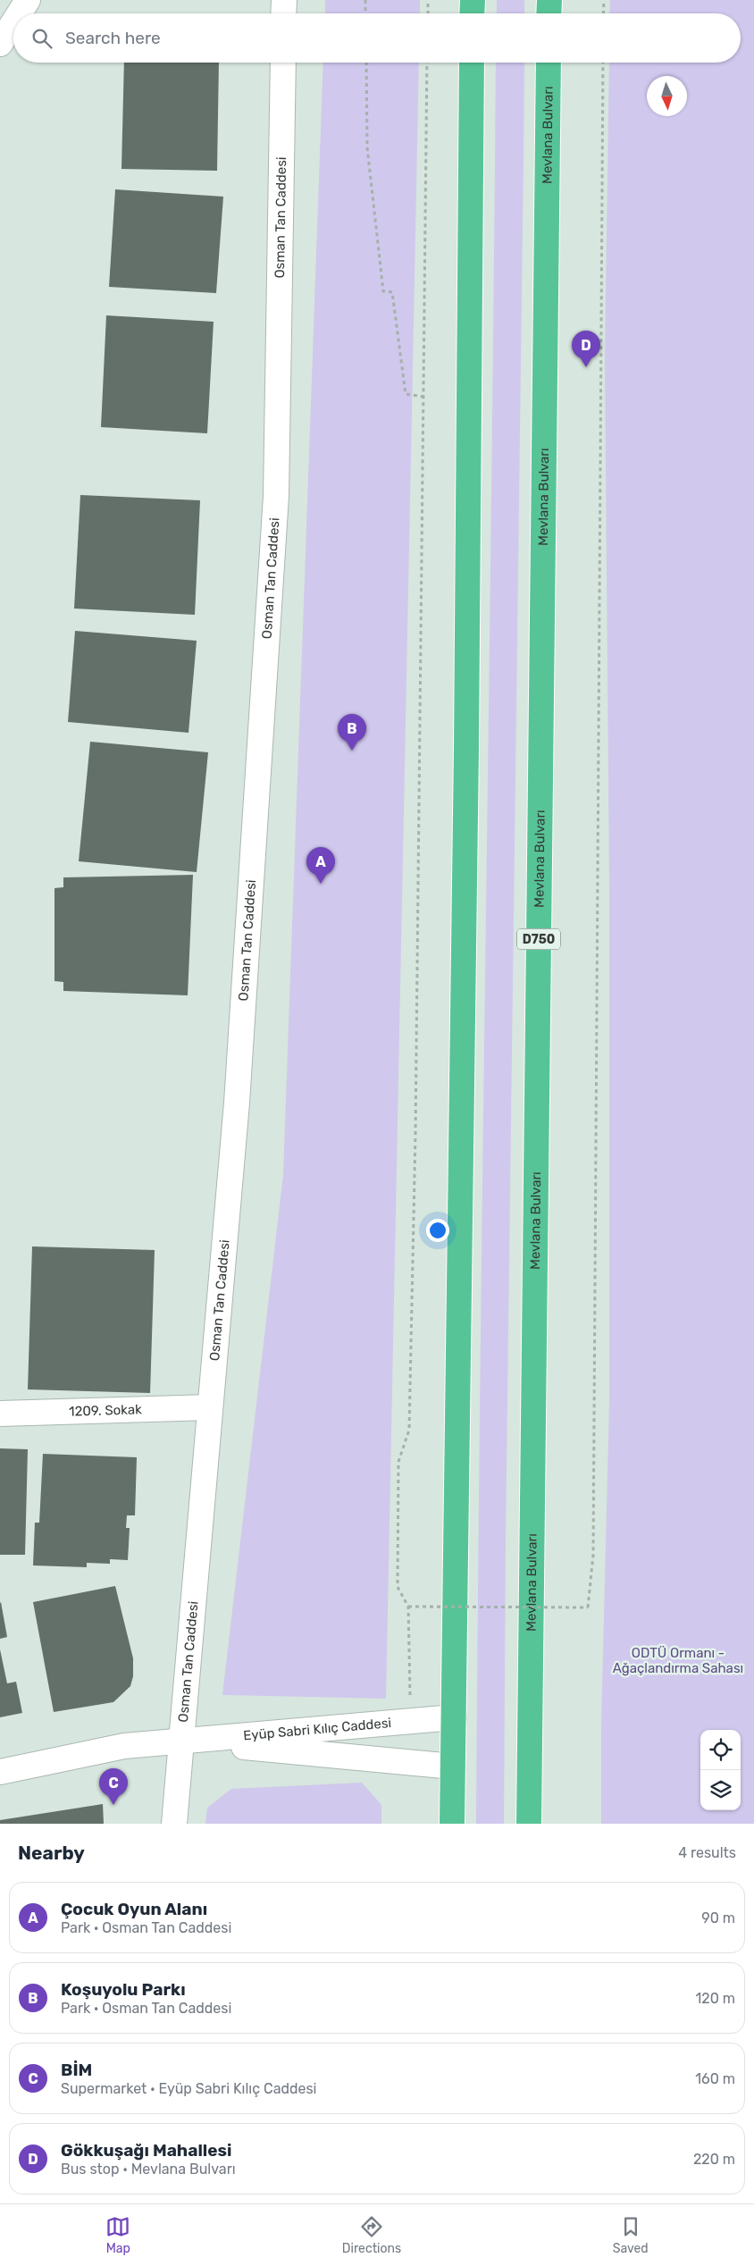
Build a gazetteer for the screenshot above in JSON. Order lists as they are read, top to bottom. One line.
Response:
{"streets":{"highway":["Mevlana Bulvarı","D750"],"street":["Osman Tan Caddesi","1209. Sokak","Eyüp Sabri Kılıç Caddesi"]},"crossings":[["Osman Tan Caddesi","1209. Sokak"],["Osman Tan Caddesi","Eyüp Sabri Kılıç Caddesi"]],"parks":["ODTÜ Ormanı - Ağaçlandırma Sahası"],"north":"bottom","page":{"search":"Search here","pins":["D","B","A","C"],"heading":["Nearby","4 results"],"list":[{"mark":"A","name":"Çocuk Oyun Alanı","note":"Park · Osman Tan Caddesi","value":"90 m"},{"mark":"B","name":"Koşuyolu Parkı","note":"Park · Osman Tan Caddesi","value":"120 m"},{"mark":"C","name":"BİM","note":"Supermarket · Eyüp Sabri Kılıç Caddesi","value":"160 m"},{"mark":"D","name":"Gökkuşağı Mahallesi","note":"Bus stop · Mevlana Bulvarı","value":"220 m"}],"nav":["Map","Directions","Saved"]}}
